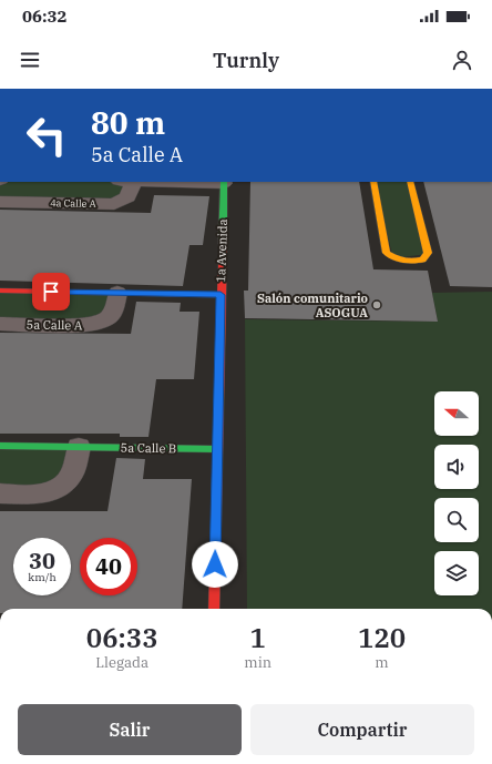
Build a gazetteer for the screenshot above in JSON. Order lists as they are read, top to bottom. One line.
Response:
{"streets":{"street":["4a Calle A","1a Avenida","5a Calle A","5a Calle B"]},"crossings":[["1a Avenida","5a Calle B"]],"places":["Salón comunitario ASOGUA"],"north":"left","page":{"status":"06:32","header":"Turnly","turn":["80 m","5a Calle A"],"speed":"30 km/h","limit":"40","eta":["06:33","Llegada","1","min","120","m"],"buttons":["Salir","Compartir"]}}
